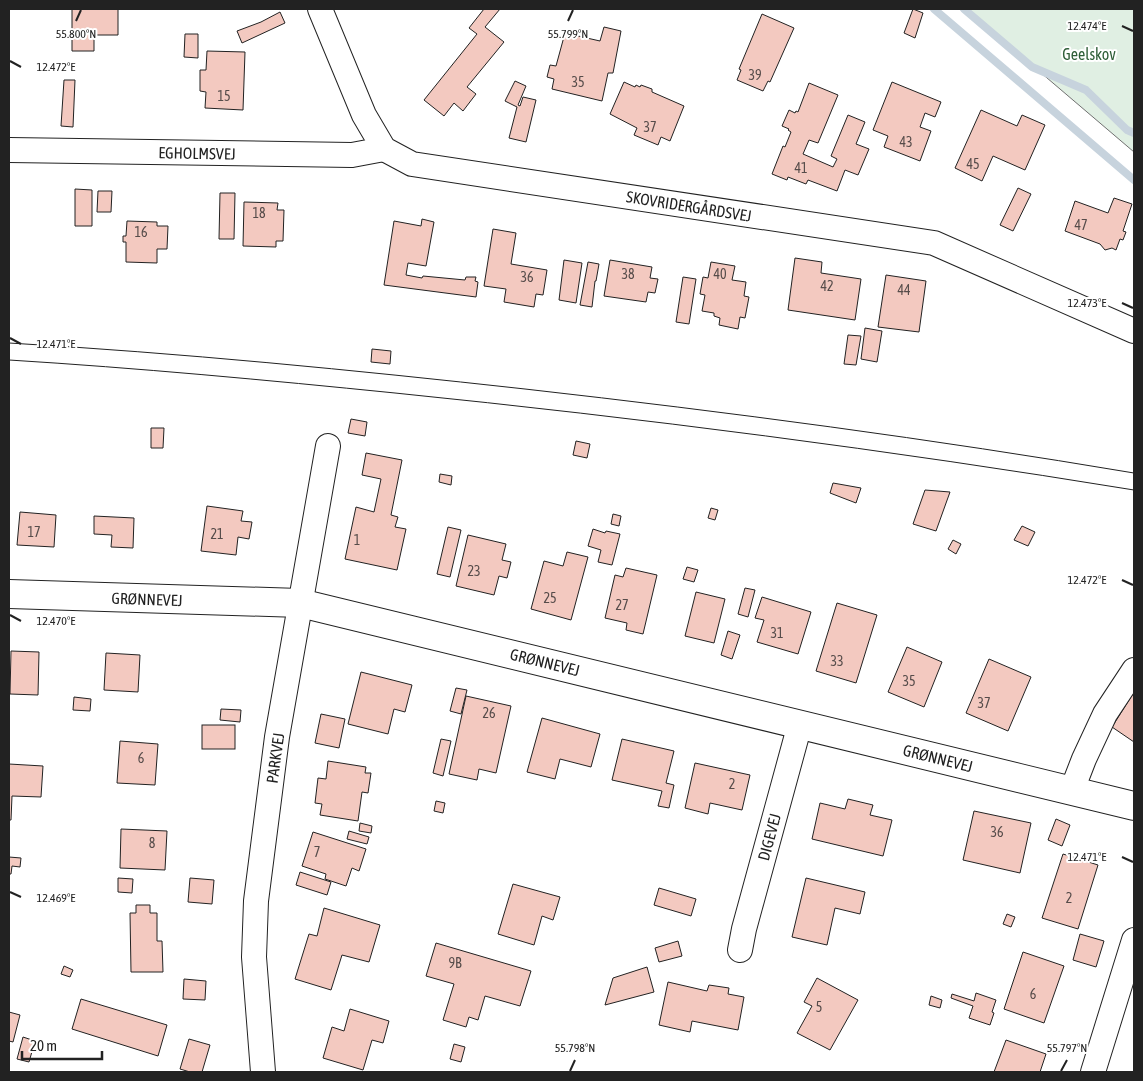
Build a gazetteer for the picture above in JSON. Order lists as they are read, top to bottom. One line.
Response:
{"streets":{"street":["EGHOLMSVEJ","SKOVRIDERGÅRDSVEJ","GRØNNEVEJ","PARKVEJ","DIGEVEJ"]},"crossings":[["EGHOLMSVEJ","SKOVRIDERGÅRDSVEJ"],["GRØNNEVEJ","PARKVEJ"],["GRØNNEVEJ","DIGEVEJ"]],"parks":["Geelskov"],"house_numbers":["39","35","15","37","43","45","41","18","47","16","38","40","36","42","44","17","21","1","23","25","27","31","33","35","37","26","6","2","36","8","7","2","9B","6","5"],"scale_bar":"20 m","coordinates":["12.474°E","55.800°N","55.799°N","12.472°E","12.473°E","12.471°E","12.470°E","12.469°E","55.798°N","55.797°N"]}
